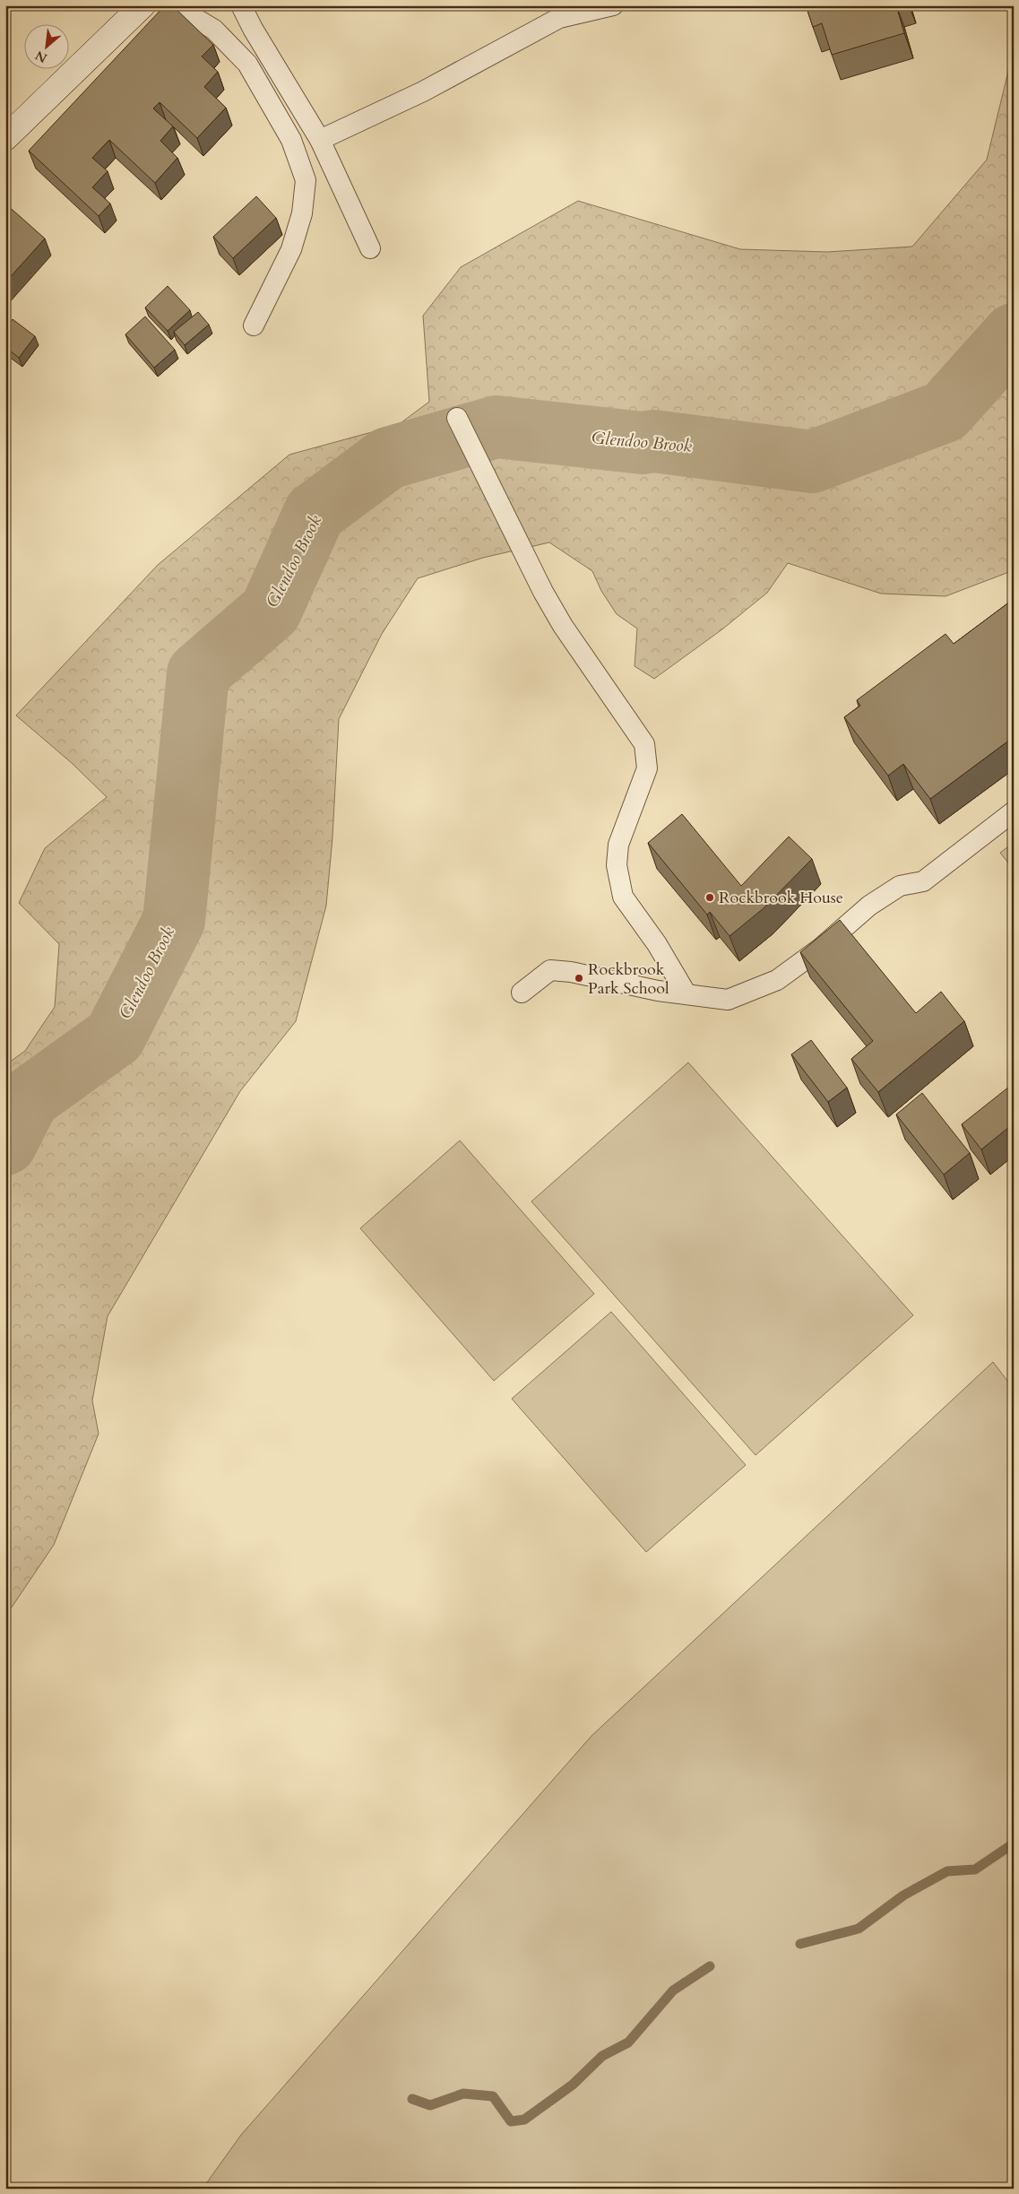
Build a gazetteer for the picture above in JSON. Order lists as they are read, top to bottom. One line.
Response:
{"water":["Glendoo Brook"],"places":["Rockbrook House","Rockbrook Park School"],"north":"bottom left"}
